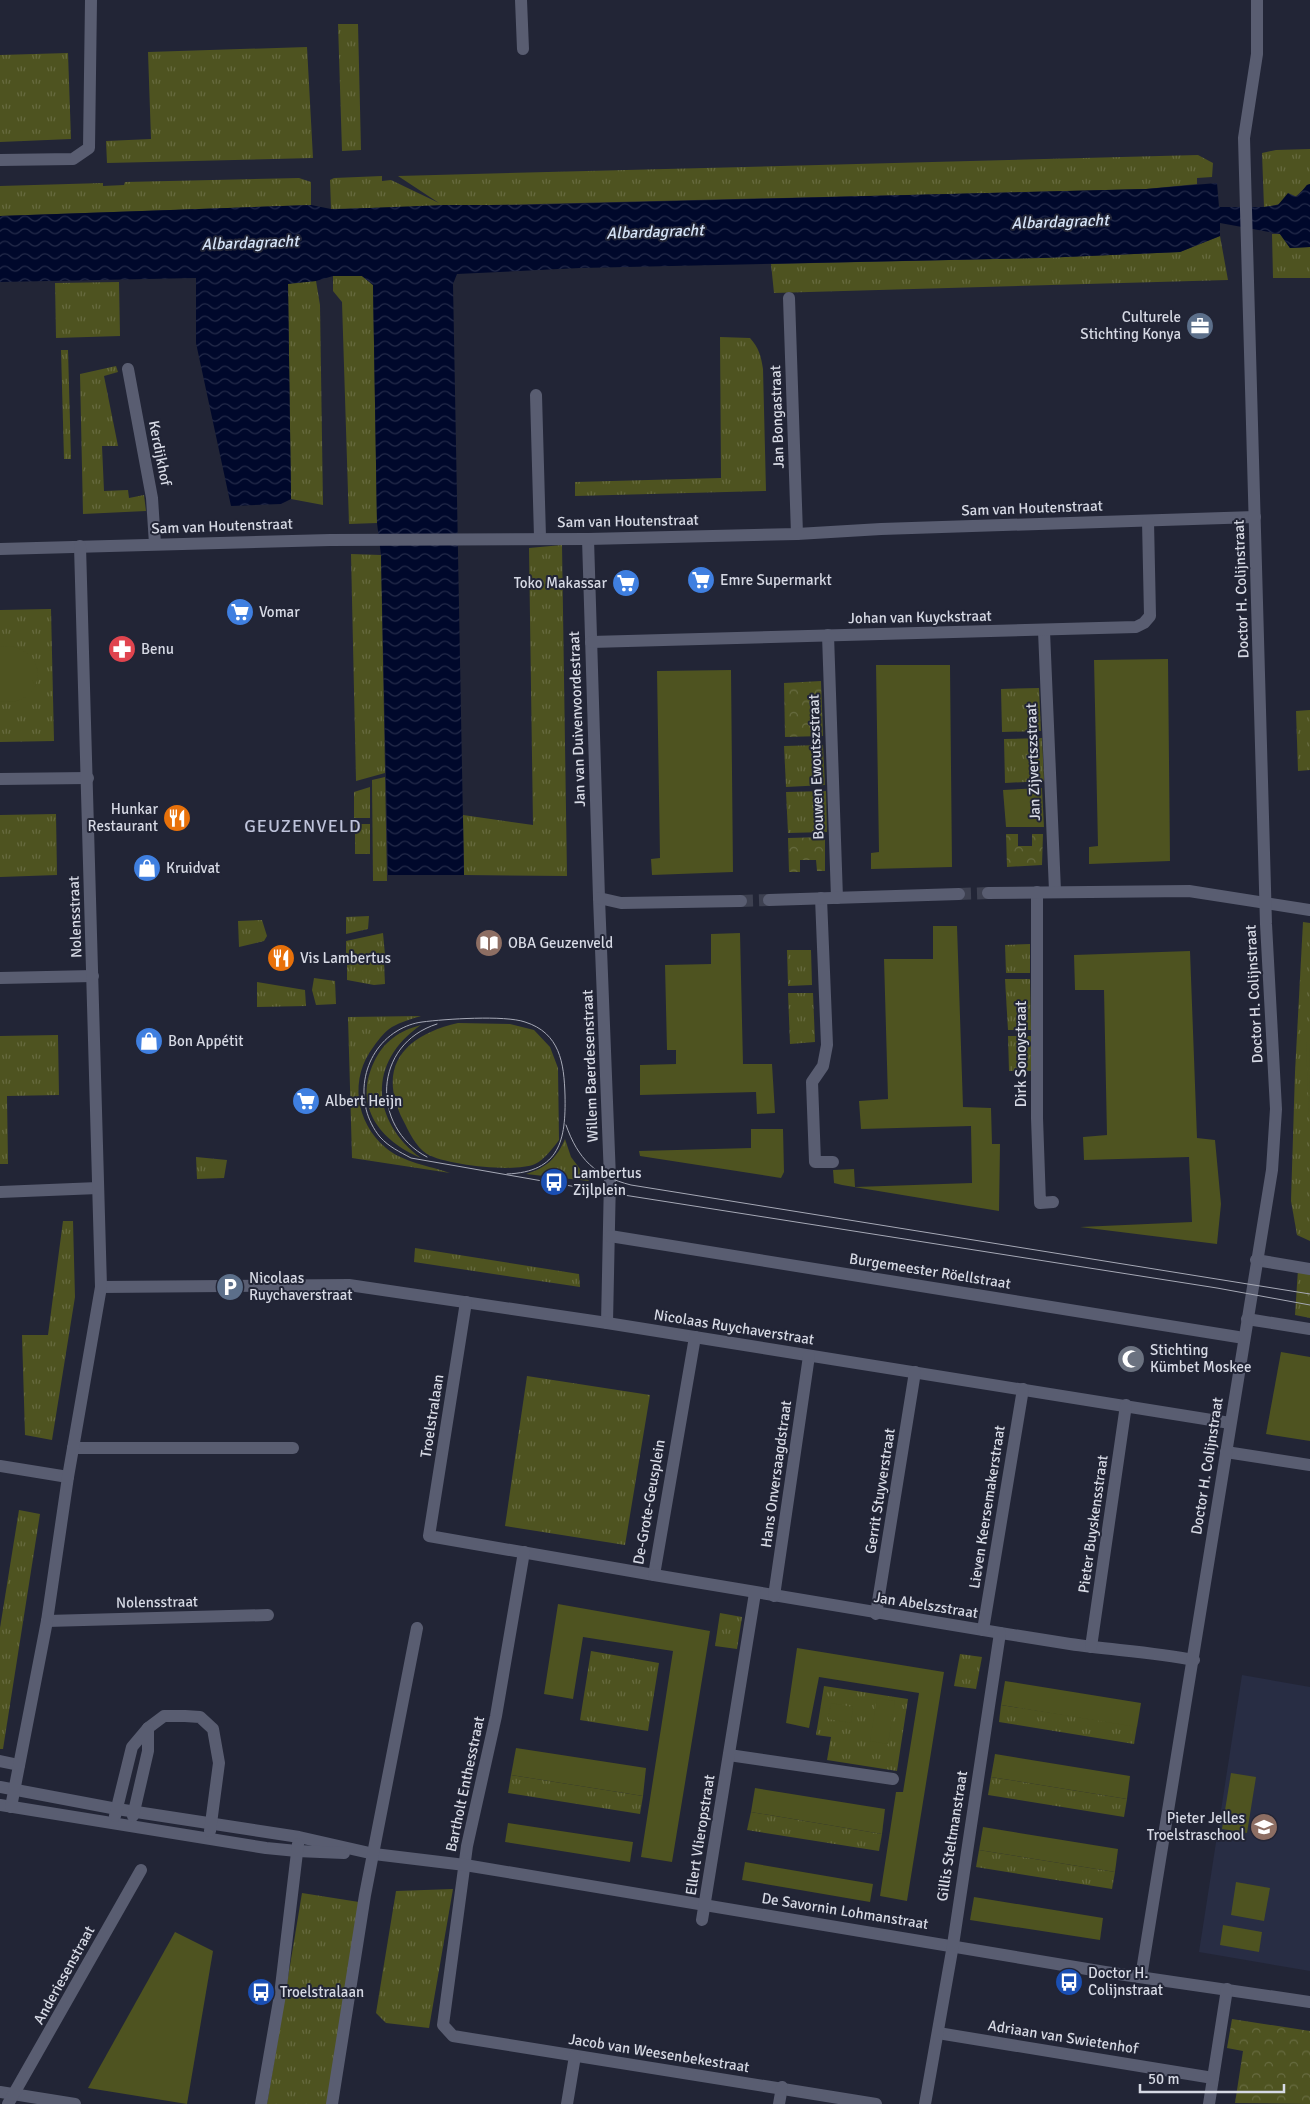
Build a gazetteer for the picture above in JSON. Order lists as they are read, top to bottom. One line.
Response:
{"streets":{"street":["Jan Bongastraat","Kerdijkhof","Sam van Houtenstraat","Doctor H. Colijnstraat","Johan van Kuyckstraat","Jan van Duivenvoordestraat","Jan Zijvertszstraat","Bouwen Ewoutszstraat","Nolensstraat","Dirk Sonoystraat","Willem Baerdesenstraat","Burgemeester Röellstraat","Nicolaas Ruychaverstraat","Troelstralaan","Hans Onversaagdstraat","Gerrit Stuyverstraat","De-Grote-Geusplein","Lieven Keersemakerstraat","Pieter Buyskensstraat","Jan Abelszstraat","Bartholt Enthesstraat","Ellert Vlieropstraat","Gillis Steltmanstraat","De Savornin Lohmanstraat","Anderiesenstraat","Adriaan van Swietenhof","Jacob van Weesenbekestraat"]},"crossings":[["Jan Bongastraat","Sam van Houtenstraat"],["Kerdijkhof","Sam van Houtenstraat"],["Sam van Houtenstraat","Doctor H. Colijnstraat"],["Sam van Houtenstraat","Johan van Kuyckstraat"],["Sam van Houtenstraat","Jan van Duivenvoordestraat"],["Sam van Houtenstraat","Nolensstraat"],["Doctor H. Colijnstraat","Burgemeester Röellstraat"],["Doctor H. Colijnstraat","Nicolaas Ruychaverstraat"],["Doctor H. Colijnstraat","Jan Abelszstraat"],["Doctor H. Colijnstraat","De Savornin Lohmanstraat"],["Johan van Kuyckstraat","Jan van Duivenvoordestraat"],["Johan van Kuyckstraat","Jan Zijvertszstraat"],["Johan van Kuyckstraat","Bouwen Ewoutszstraat"],["Jan van Duivenvoordestraat","Willem Baerdesenstraat"],["Nolensstraat","Nicolaas Ruychaverstraat"],["Nolensstraat","De Savornin Lohmanstraat"],["Willem Baerdesenstraat","Burgemeester Röellstraat"],["Willem Baerdesenstraat","Nicolaas Ruychaverstraat"],["Nicolaas Ruychaverstraat","Troelstralaan"],["Nicolaas Ruychaverstraat","Hans Onversaagdstraat"],["Nicolaas Ruychaverstraat","Gerrit Stuyverstraat"],["Nicolaas Ruychaverstraat","De-Grote-Geusplein"],["Nicolaas Ruychaverstraat","Lieven Keersemakerstraat"],["Nicolaas Ruychaverstraat","Pieter Buyskensstraat"],["Troelstralaan","De-Grote-Geusplein"],["Troelstralaan","Bartholt Enthesstraat"],["Hans Onversaagdstraat","Jan Abelszstraat"],["Gerrit Stuyverstraat","Jan Abelszstraat"],["De-Grote-Geusplein","Jan Abelszstraat"],["De-Grote-Geusplein","Bartholt Enthesstraat"],["Lieven Keersemakerstraat","Jan Abelszstraat"],["Pieter Buyskensstraat","Jan Abelszstraat"],["Jan Abelszstraat","Ellert Vlieropstraat"],["Jan Abelszstraat","Gillis Steltmanstraat"],["Bartholt Enthesstraat","De Savornin Lohmanstraat"],["Bartholt Enthesstraat","Jacob van Weesenbekestraat"],["Ellert Vlieropstraat","De Savornin Lohmanstraat"],["Gillis Steltmanstraat","De Savornin Lohmanstraat"],["Gillis Steltmanstraat","Adriaan van Swietenhof"]],"districts":["GEUZENVELD"],"water":["Albardagracht"],"places":{"office":["Culturele Stichting Konya"],"supermarket":["Emre Supermarkt","Toko Makassar","Vomar","Albert Heijn"],"pharmacy":["Benu"],"restaurant":["Hunkar Restaurant","Vis Lambertus"],"shop":["Kruidvat","Bon Appétit"],"library":["OBA Geuzenveld"],"bus stop":["Lambertus Zijlplein","Doctor H. Colijnstraat","Troelstralaan"],"parking":["Nicolaas Ruychaverstraat"],"mosque":["Stichting Kümbet Moskee"],"school or university":["Pieter Jelles Troelstraschool"]},"scale_bar":"50 m"}
